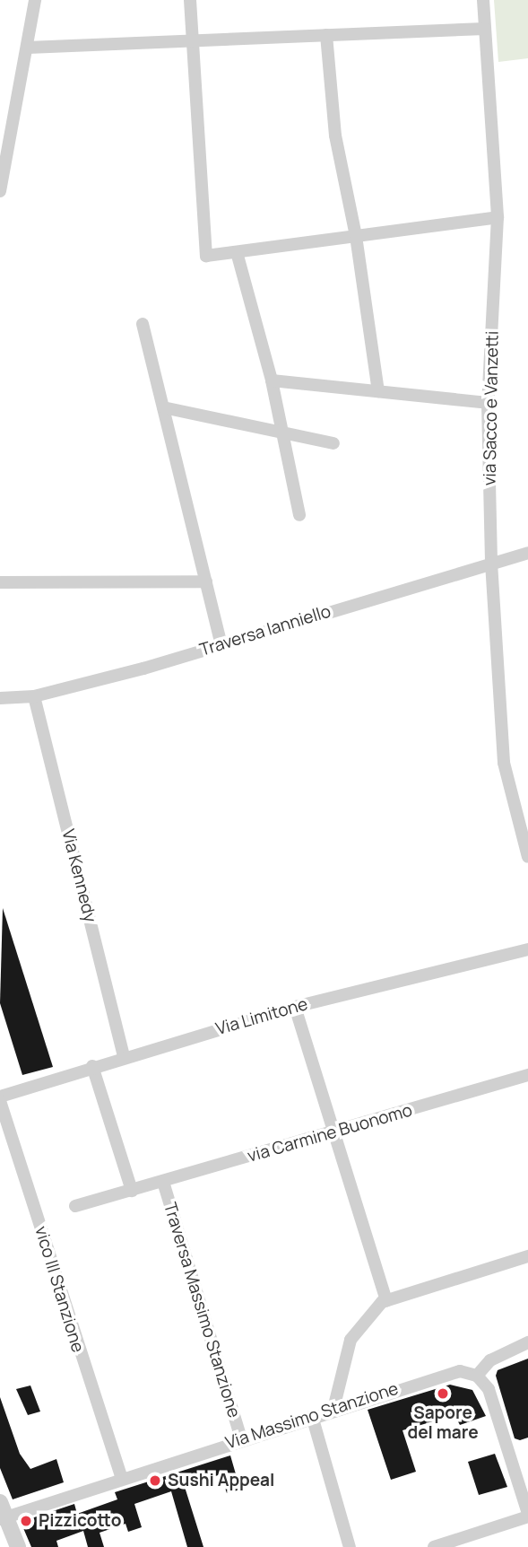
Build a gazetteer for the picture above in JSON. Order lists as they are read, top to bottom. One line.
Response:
{"streets":{"street":["via Sacco e Vanzetti","Traversa Ianniello","Via Kennedy","Via Limitone","via Carmine Buonomo","vico III Stanzione","Traversa Massimo Stanzione","Via Massimo Stanzione"]},"crossings":[["via Sacco e Vanzetti","Traversa Ianniello"],["Traversa Ianniello","Via Kennedy"],["Via Kennedy","Via Limitone"],["Via Limitone","vico III Stanzione"],["via Carmine Buonomo","Traversa Massimo Stanzione"],["vico III Stanzione","Via Massimo Stanzione"],["Traversa Massimo Stanzione","Via Massimo Stanzione"]],"places":["Sapore del mare","Sushi Appeal","Pizzicotto"]}
